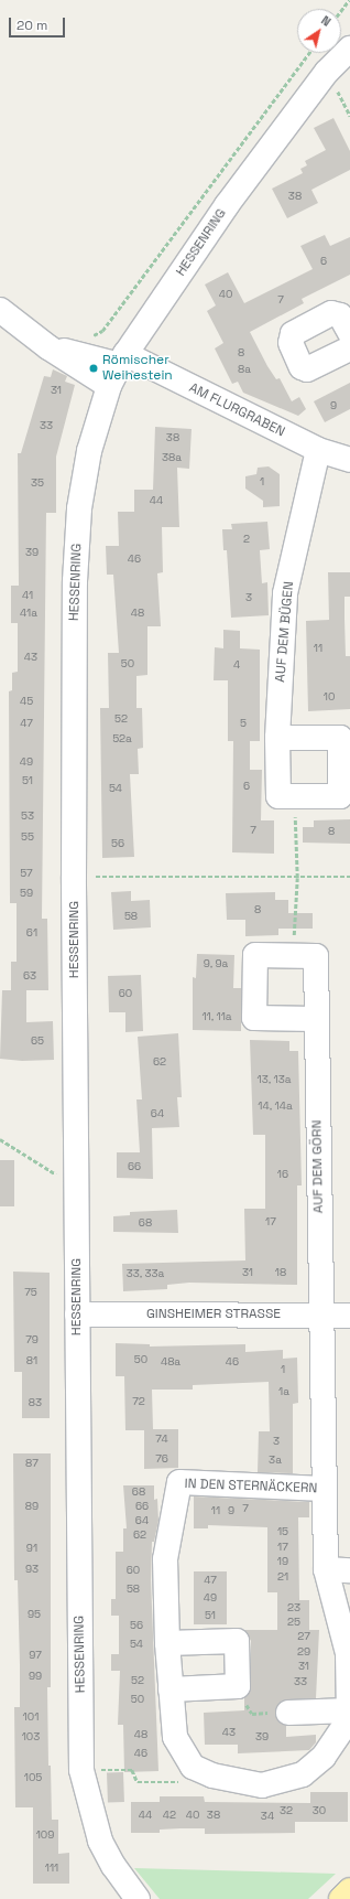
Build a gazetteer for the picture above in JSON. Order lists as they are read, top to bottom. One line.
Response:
{"streets":{"street":["HESSENRING","AM FLURGRABEN","AUF DEM BÜGEN","AUF DEM GÖRN","GINSHEIMER STRASSE","IN DEN STERNÄCKERN"]},"crossings":[["HESSENRING","AM FLURGRABEN"],["HESSENRING","GINSHEIMER STRASSE"],["AM FLURGRABEN","AUF DEM BÜGEN"],["AUF DEM GÖRN","GINSHEIMER STRASSE"],["AUF DEM GÖRN","IN DEN STERNÄCKERN"],["GINSHEIMER STRASSE","IN DEN STERNÄCKERN"]],"places":["Römischer Weihestein"],"house_numbers":["38","6","40","7","8","8a","31","9","33","38","38a","1","35","44","2","39","46","41","3","41a","48","11","43","50","4","10","45","52","47","5","52a","49","51","6","54","53","7","8","55","56","57","59","8","58","61","9, 9a","63","60","11, 11a","65","62","13, 13a","14, 14a","64","66","16","17","68","31","18","33, 33a","75","79","50","81","48a","46","1","1a","72","83","74","3","76","3a","87","68","89","66","7","11","9","64","15","62","17","91","19","93","60","21","47","58","49","23","95","51","25","56","27","54","29","97","31","99","52","33","50","101","43","48","103","39","46","105","32","30","44","42","40","38","34","109","111"],"scale_bar":"20 m","north":"top right"}
